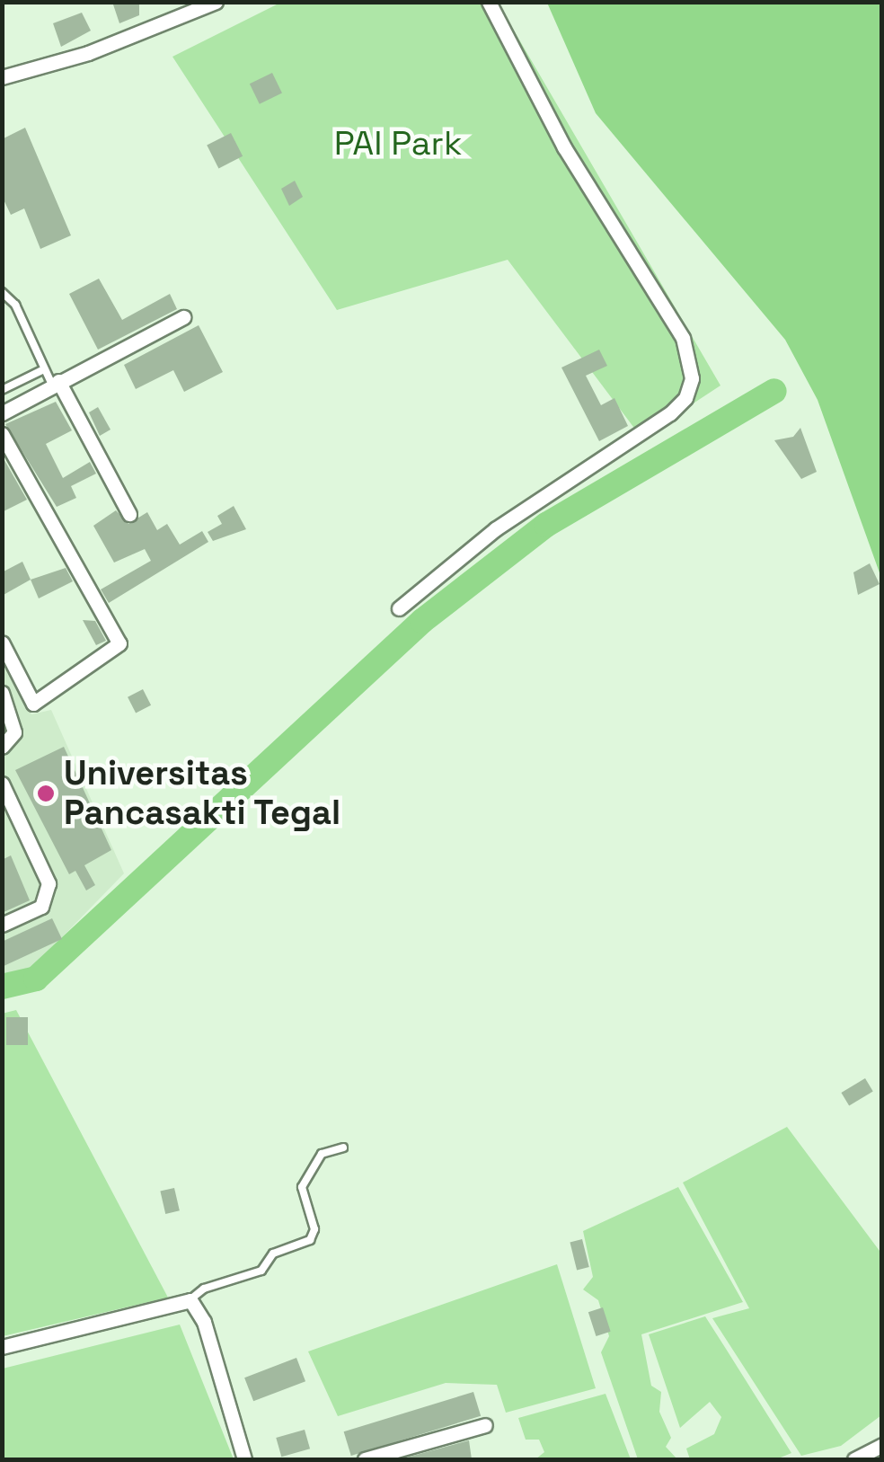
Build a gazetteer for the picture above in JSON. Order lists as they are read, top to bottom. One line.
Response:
{"parks":["PAI Park"],"places":["Universitas Pancasakti Tegal"]}
